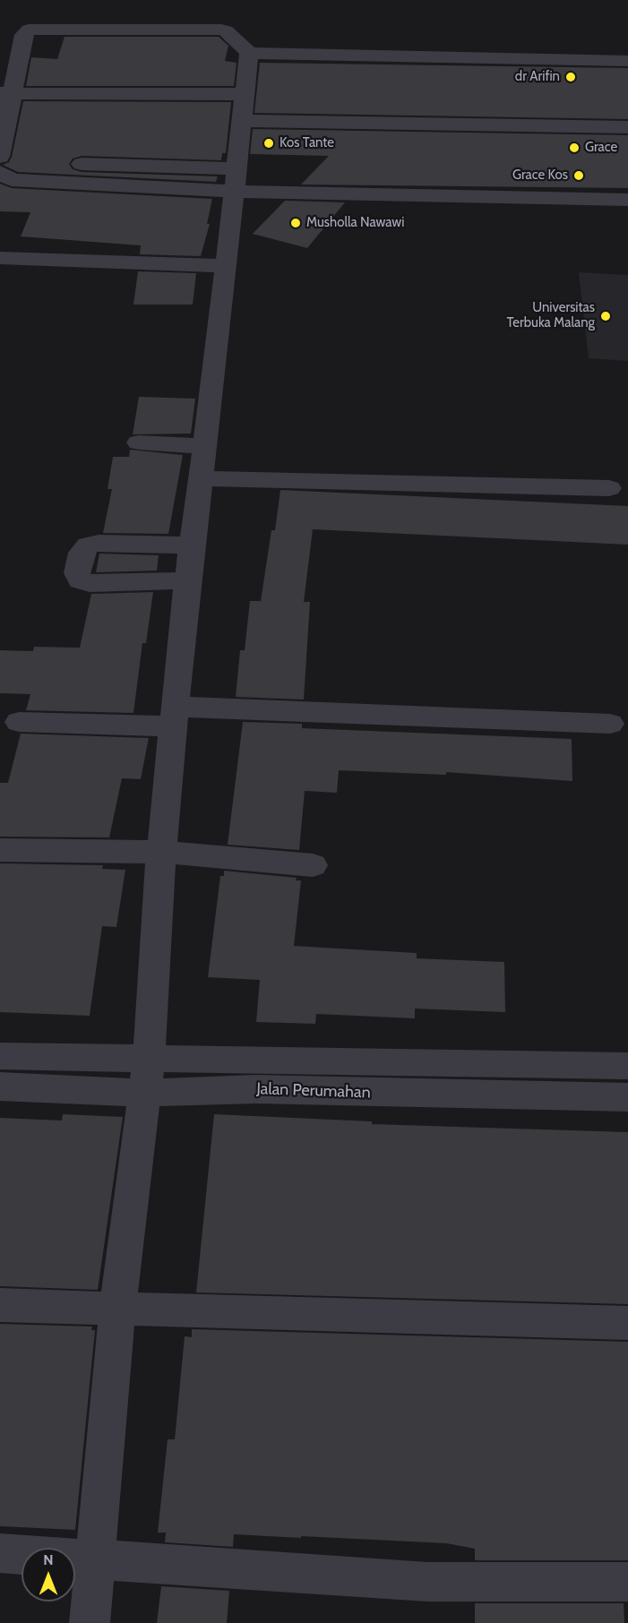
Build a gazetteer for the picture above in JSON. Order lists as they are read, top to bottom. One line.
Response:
{"streets":{"street":["Jalan Perumahan"]},"places":["dr Arifin","Kos Tante","Grace","Grace Kos","Musholla Nawawi","Universitas Terbuka Malang"],"north":"top"}
